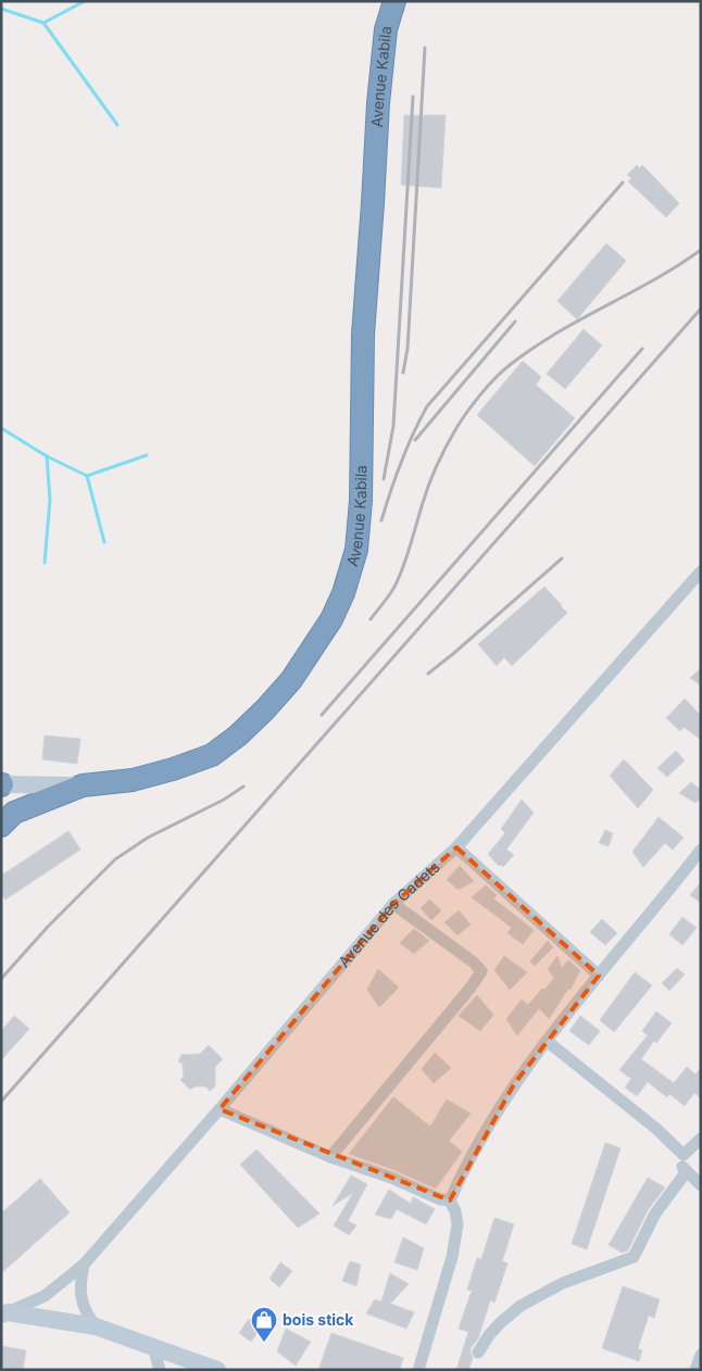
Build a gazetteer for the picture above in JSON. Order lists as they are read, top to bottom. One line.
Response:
{"streets":{"highway":["Avenue Kabila"],"street":["Avenue des Cadets"]},"places":{"shop":["bois stick"]}}
